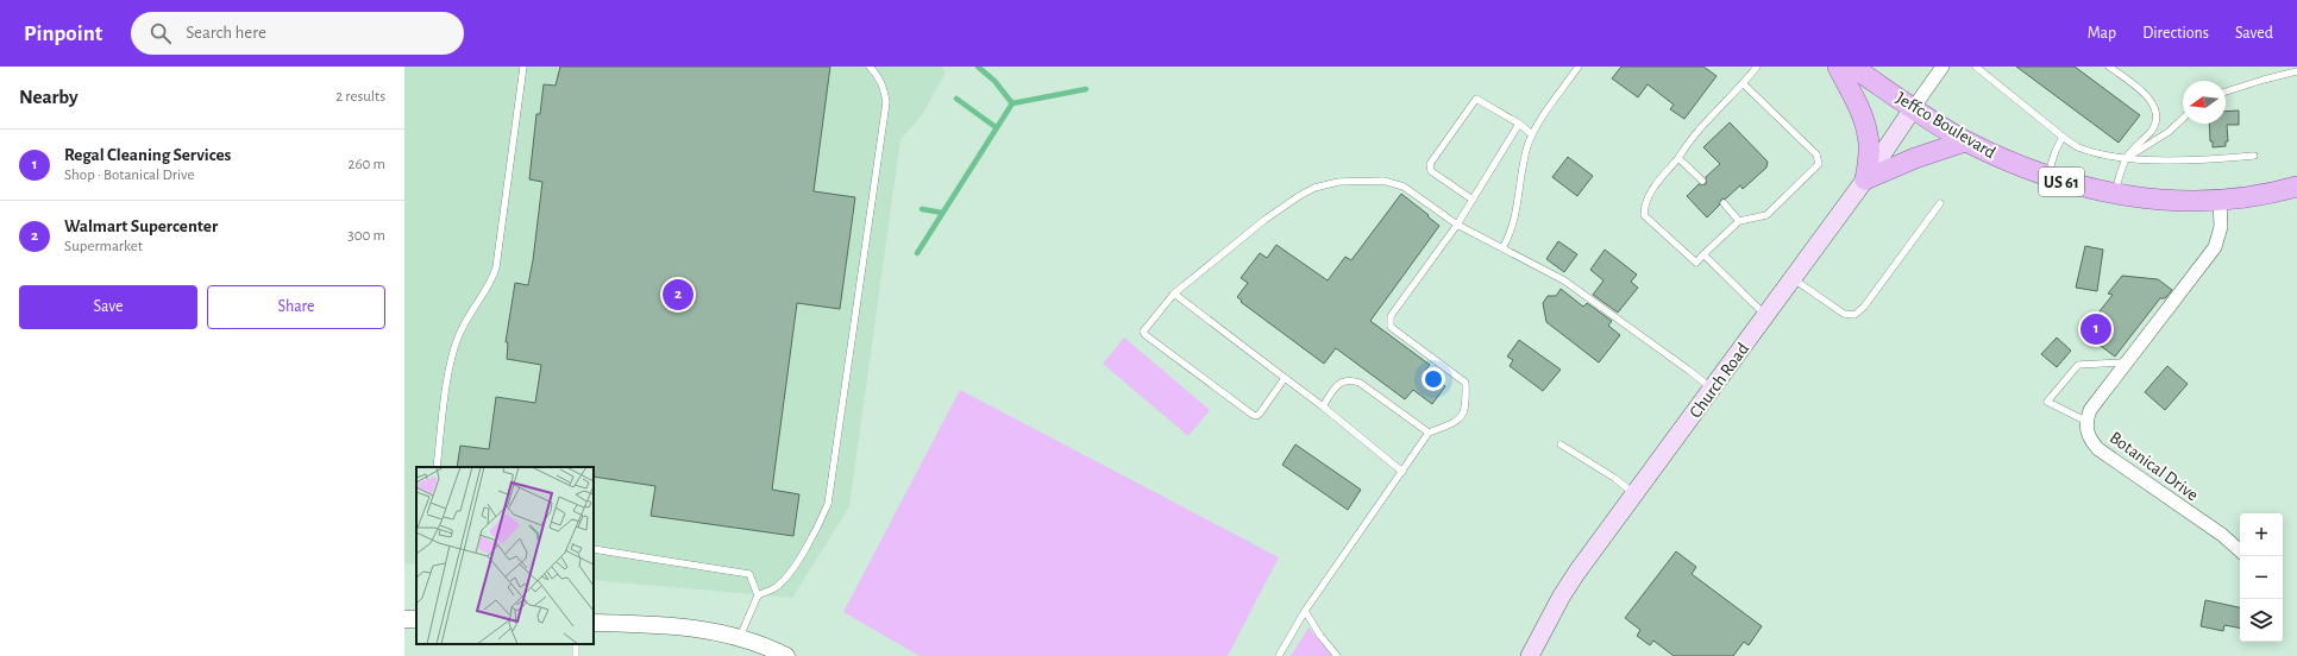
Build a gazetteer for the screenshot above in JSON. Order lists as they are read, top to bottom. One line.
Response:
{"streets":{"main road":["Jeffco Boulevard","US 61","Church Road"],"street":["Botanical Drive"]},"crossings":[["Jeffco Boulevard","Church Road"]],"north":"left","page":{"header":"Pinpoint","search":"Search here","nav":["Map","Directions","Saved"],"heading":["Nearby","2 results"],"list":[{"mark":"1","name":"Regal Cleaning Services","note":"Shop · Botanical Drive","value":"260 m"},{"mark":"2","name":"Walmart Supercenter","note":"Supermarket","value":"300 m"}],"buttons":["Save","Share"],"pins":["2","1"],"map_buttons":["+","−"]}}
